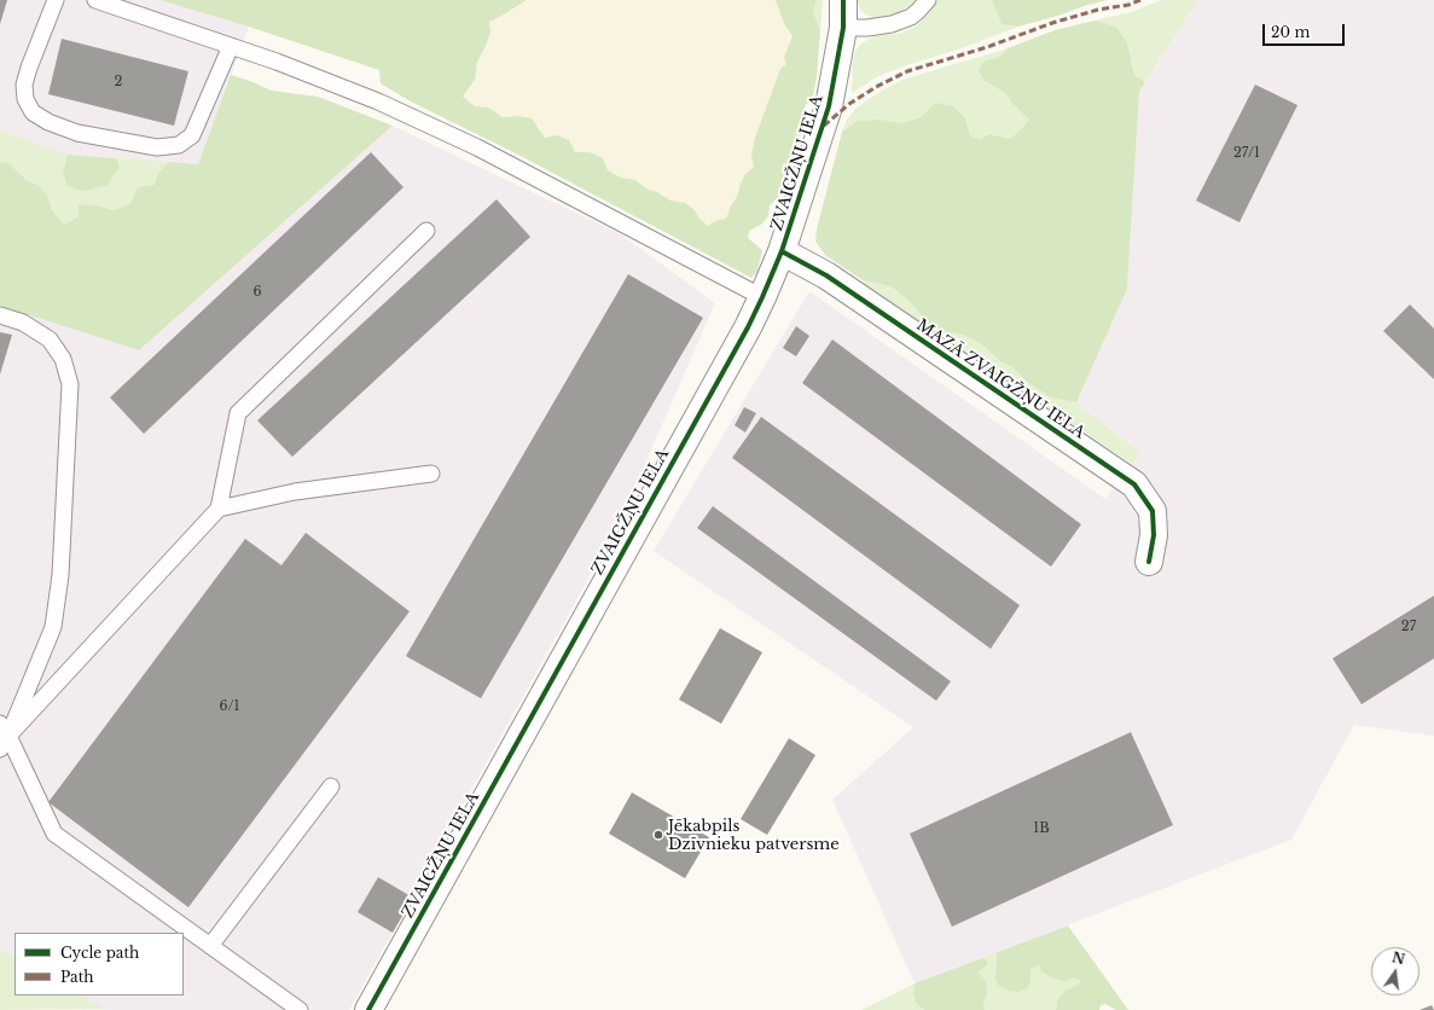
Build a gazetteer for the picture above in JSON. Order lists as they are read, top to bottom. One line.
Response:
{"streets":{"street":["ZVAIGŽŅU IELA","MAZĀ ZVAIGŽŅU IELA"]},"crossings":[["ZVAIGŽŅU IELA","MAZĀ ZVAIGŽŅU IELA"]],"places":["Jēkabpils Dzīvnieku patversme"],"house_numbers":["2","27/1","6","27","6/1","1B"],"legend":["Cycle path","Path"],"scale_bar":"20 m","north":"top"}
